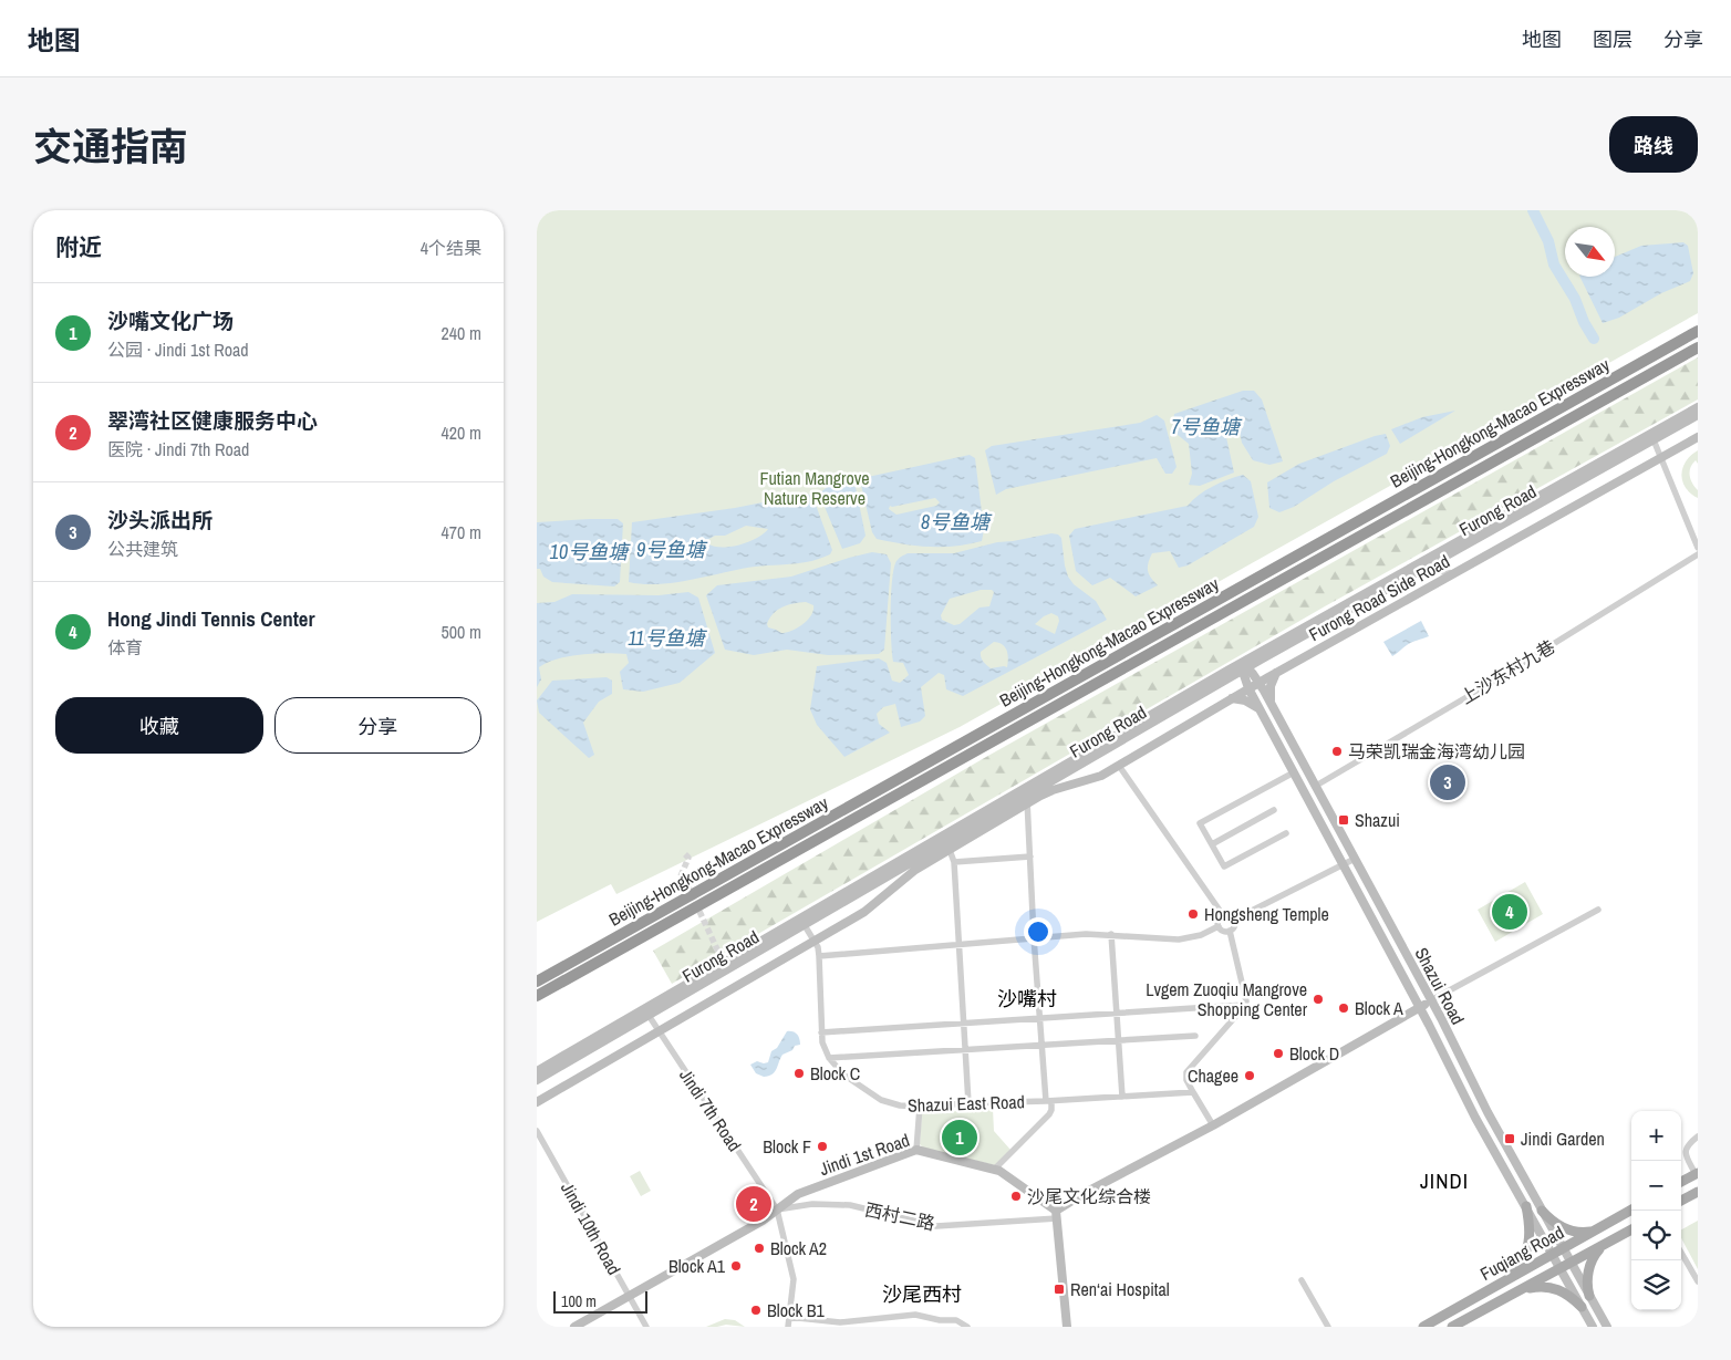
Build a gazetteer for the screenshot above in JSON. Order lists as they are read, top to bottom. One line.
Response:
{"streets":{"highway":["Beijing-Hongkong-Macao Expressway"],"main road":["Fuqiang Road"],"street":["Furong Road","Furong Road Side Road","上沙东村九巷","Shazui Road","Shazui East Road","Jindi 7th Road","Jindi 1st Road","西村二路","Jindi 10th Road"]},"crossings":[["Furong Road","Furong Road Side Road"],["Furong Road","Shazui Road"],["Furong Road","Shazui East Road"],["Furong Road","Jindi 7th Road"],["Furong Road Side Road","Shazui Road"],["上沙东村九巷","Shazui Road"],["Shazui Road","Fuqiang Road"],["Jindi 7th Road","Jindi 1st Road"],["Jindi 7th Road","西村二路"],["Jindi 1st Road","西村二路"],["Jindi 1st Road","Jindi 10th Road"]],"districts":["沙嘴村","JINDI","沙尾西村"],"water":["7号鱼塘","8号鱼塘","9号鱼塘","10号鱼塘","11号鱼塘"],"parks":["Futian Mangrove Nature Reserve"],"places":{"other":["马荣凯瑞金海湾幼儿园","Hongsheng Temple","Lvgem Zuoqiu Mangrove Shopping Center","Block A","Block D","Block C","Chagee","Block F","沙尾文化综合楼","Block A2","Block A1","Block B1"],"transit":["Shazui","Jindi Garden","Ren‘ai Hospital"]},"scale_bar":"100 m","north":"bottom right","page":{"header":"地图","nav":["地图","图层","分享"],"title":"交通指南","buttons":["路线",["收藏","分享"]],"heading":["附近","4个结果"],"list":[{"mark":"1","name":"沙嘴文化广场","note":"公园 · Jindi 1st Road","value":"240 m"},{"mark":"2","name":"翠湾社区健康服务中心","note":"医院 · Jindi 7th Road","value":"420 m"},{"mark":"3","name":"沙头派出所","note":"公共建筑","value":"470 m"},{"mark":"4","name":"Hong Jindi Tennis Center","note":"体育","value":"500 m"}],"pins":["3","4","1","2"],"map_buttons":["+","−"],"scale":"100 m"}}
